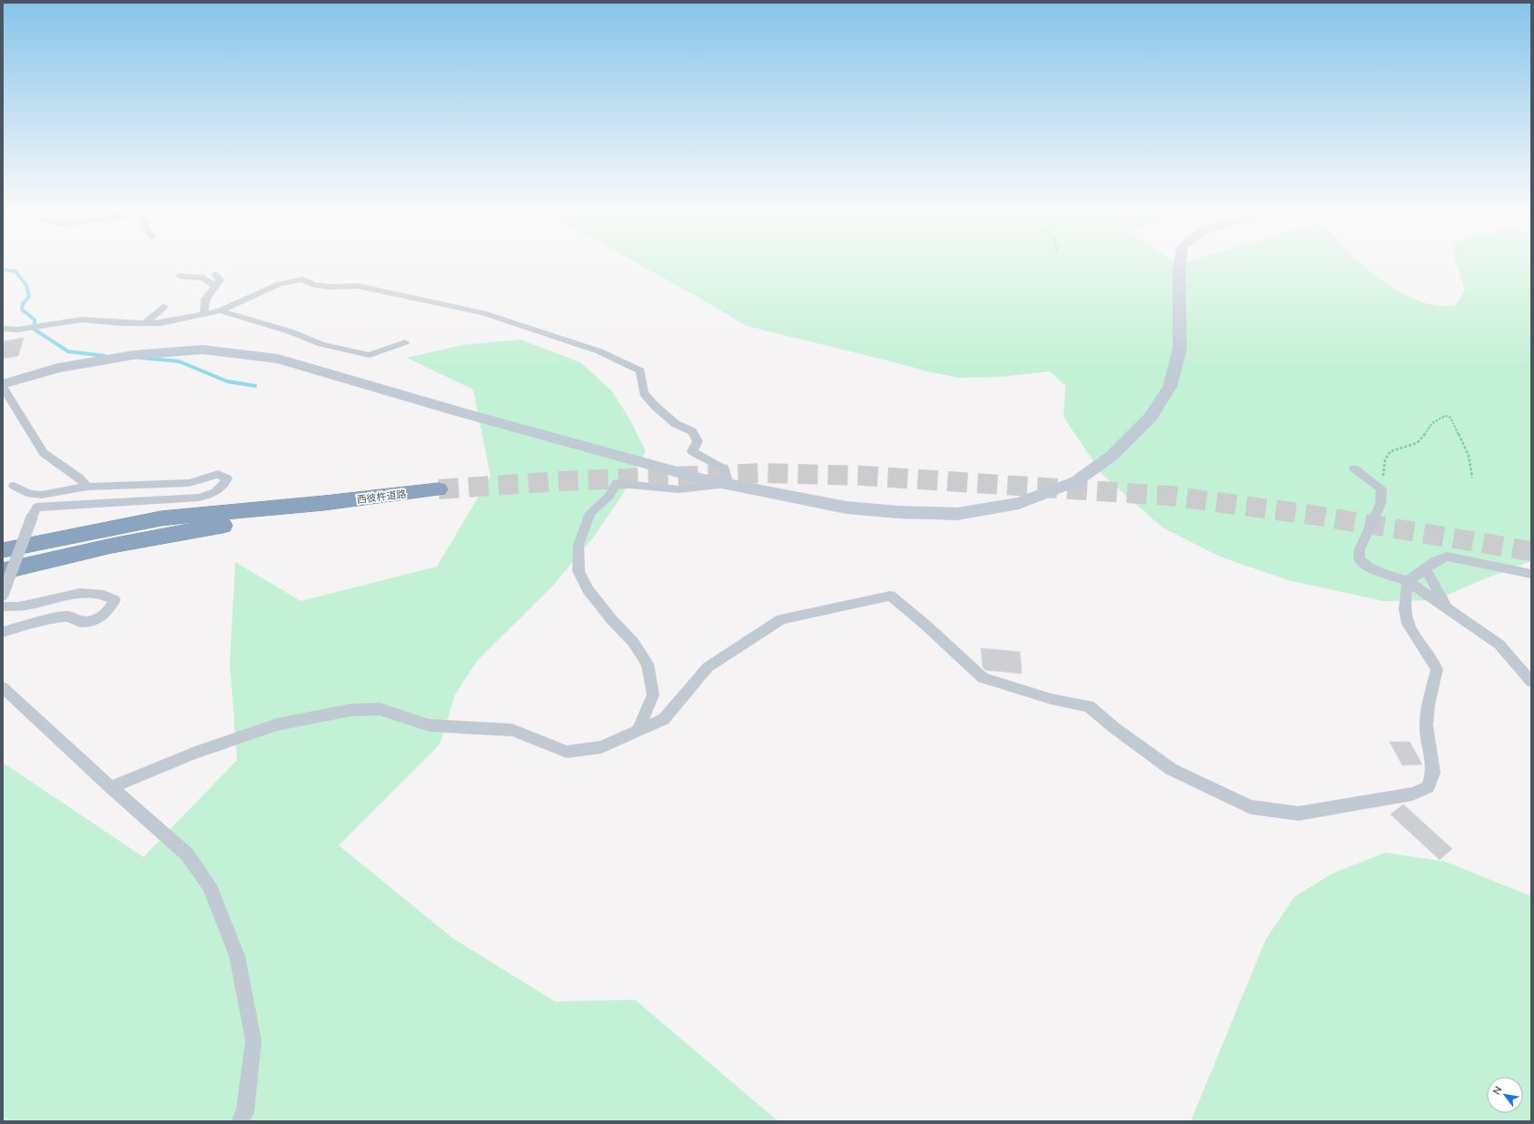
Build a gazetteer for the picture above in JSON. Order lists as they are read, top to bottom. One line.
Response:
{"streets":{"highway":["西彼杵道路"]},"north":"top left"}
